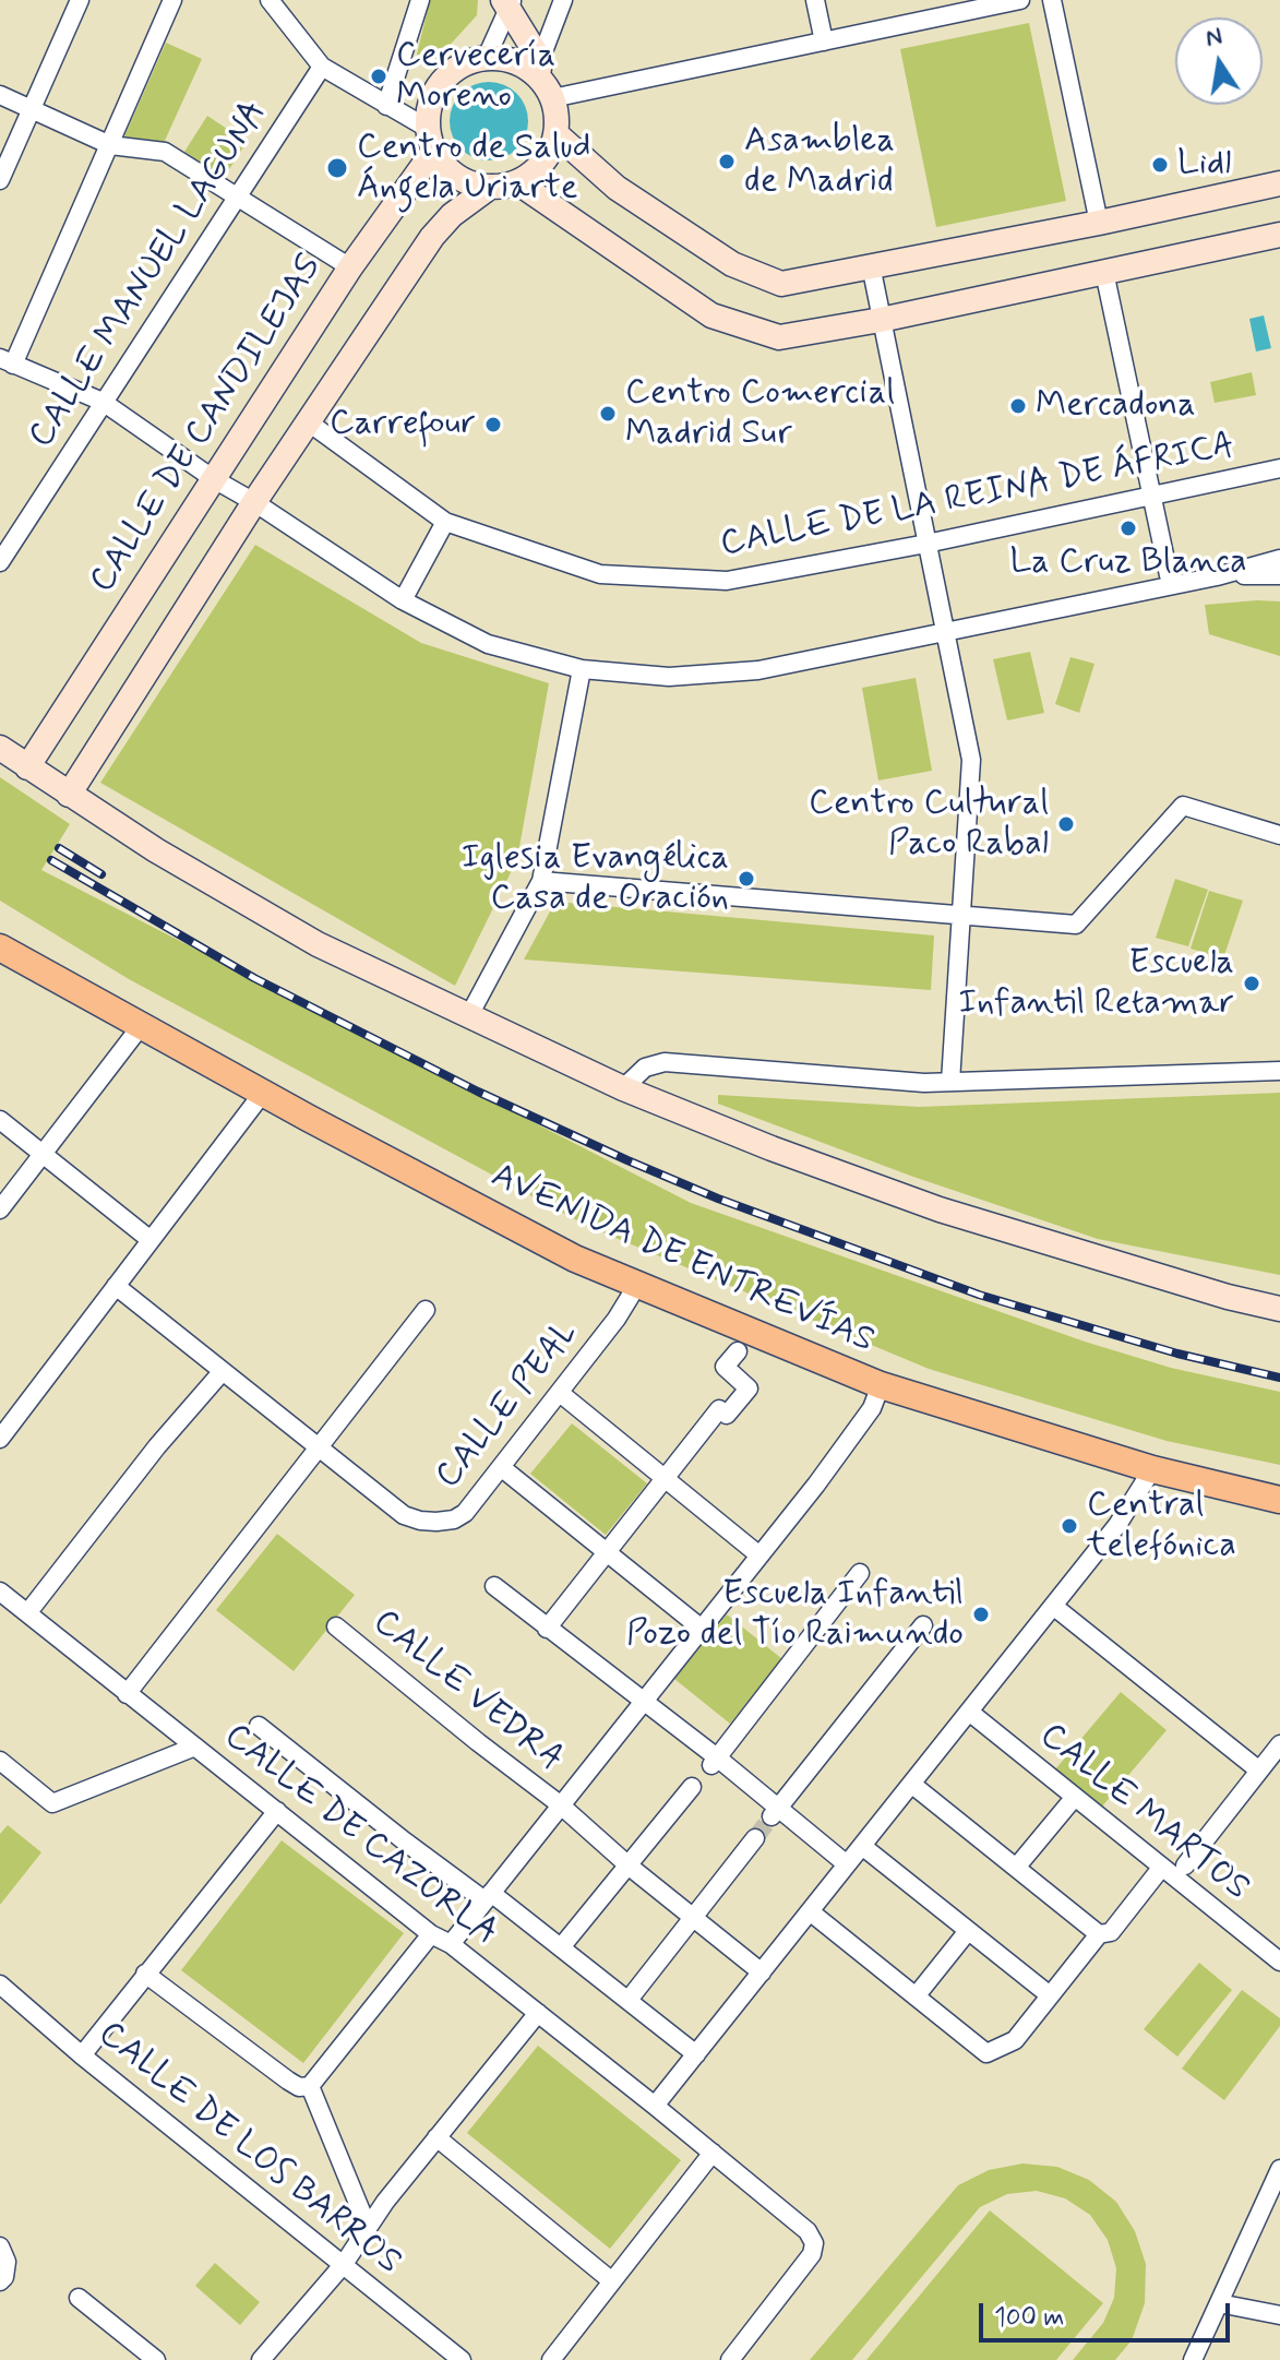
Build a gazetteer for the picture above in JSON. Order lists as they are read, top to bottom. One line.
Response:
{"streets":{"main road":["AVENIDA DE ENTREVÍAS"],"street":["CALLE MANUEL LAGUNA","CALLE DE CANDILEJAS","CALLE DE LA REINA DE ÁFRICA","CALLE PEAL","CALLE VEDRA","CALLE MARTOS","CALLE DE CAZORLA","CALLE DE LOS BARROS"]},"crossings":[["AVENIDA DE ENTREVÍAS","CALLE PEAL"],["AVENIDA DE ENTREVÍAS","CALLE VEDRA"],["CALLE VEDRA","CALLE DE CAZORLA"]],"places":["Cervecería Moreno","Asamblea de Madrid","Lidl","Centro de Salud Ángela Uriarte","Mercadona","Centro Comercial Madrid Sur","Carrefour","La Cruz Blanca","Centro Cultural Paco Rabal","Iglesia Evangélica Casa de Oración","Escuela Infantil Retamar","Central telefónica","Escuela Infantil Pozo del Tío Raimundo"],"scale_bar":"100 m","north":"top"}
